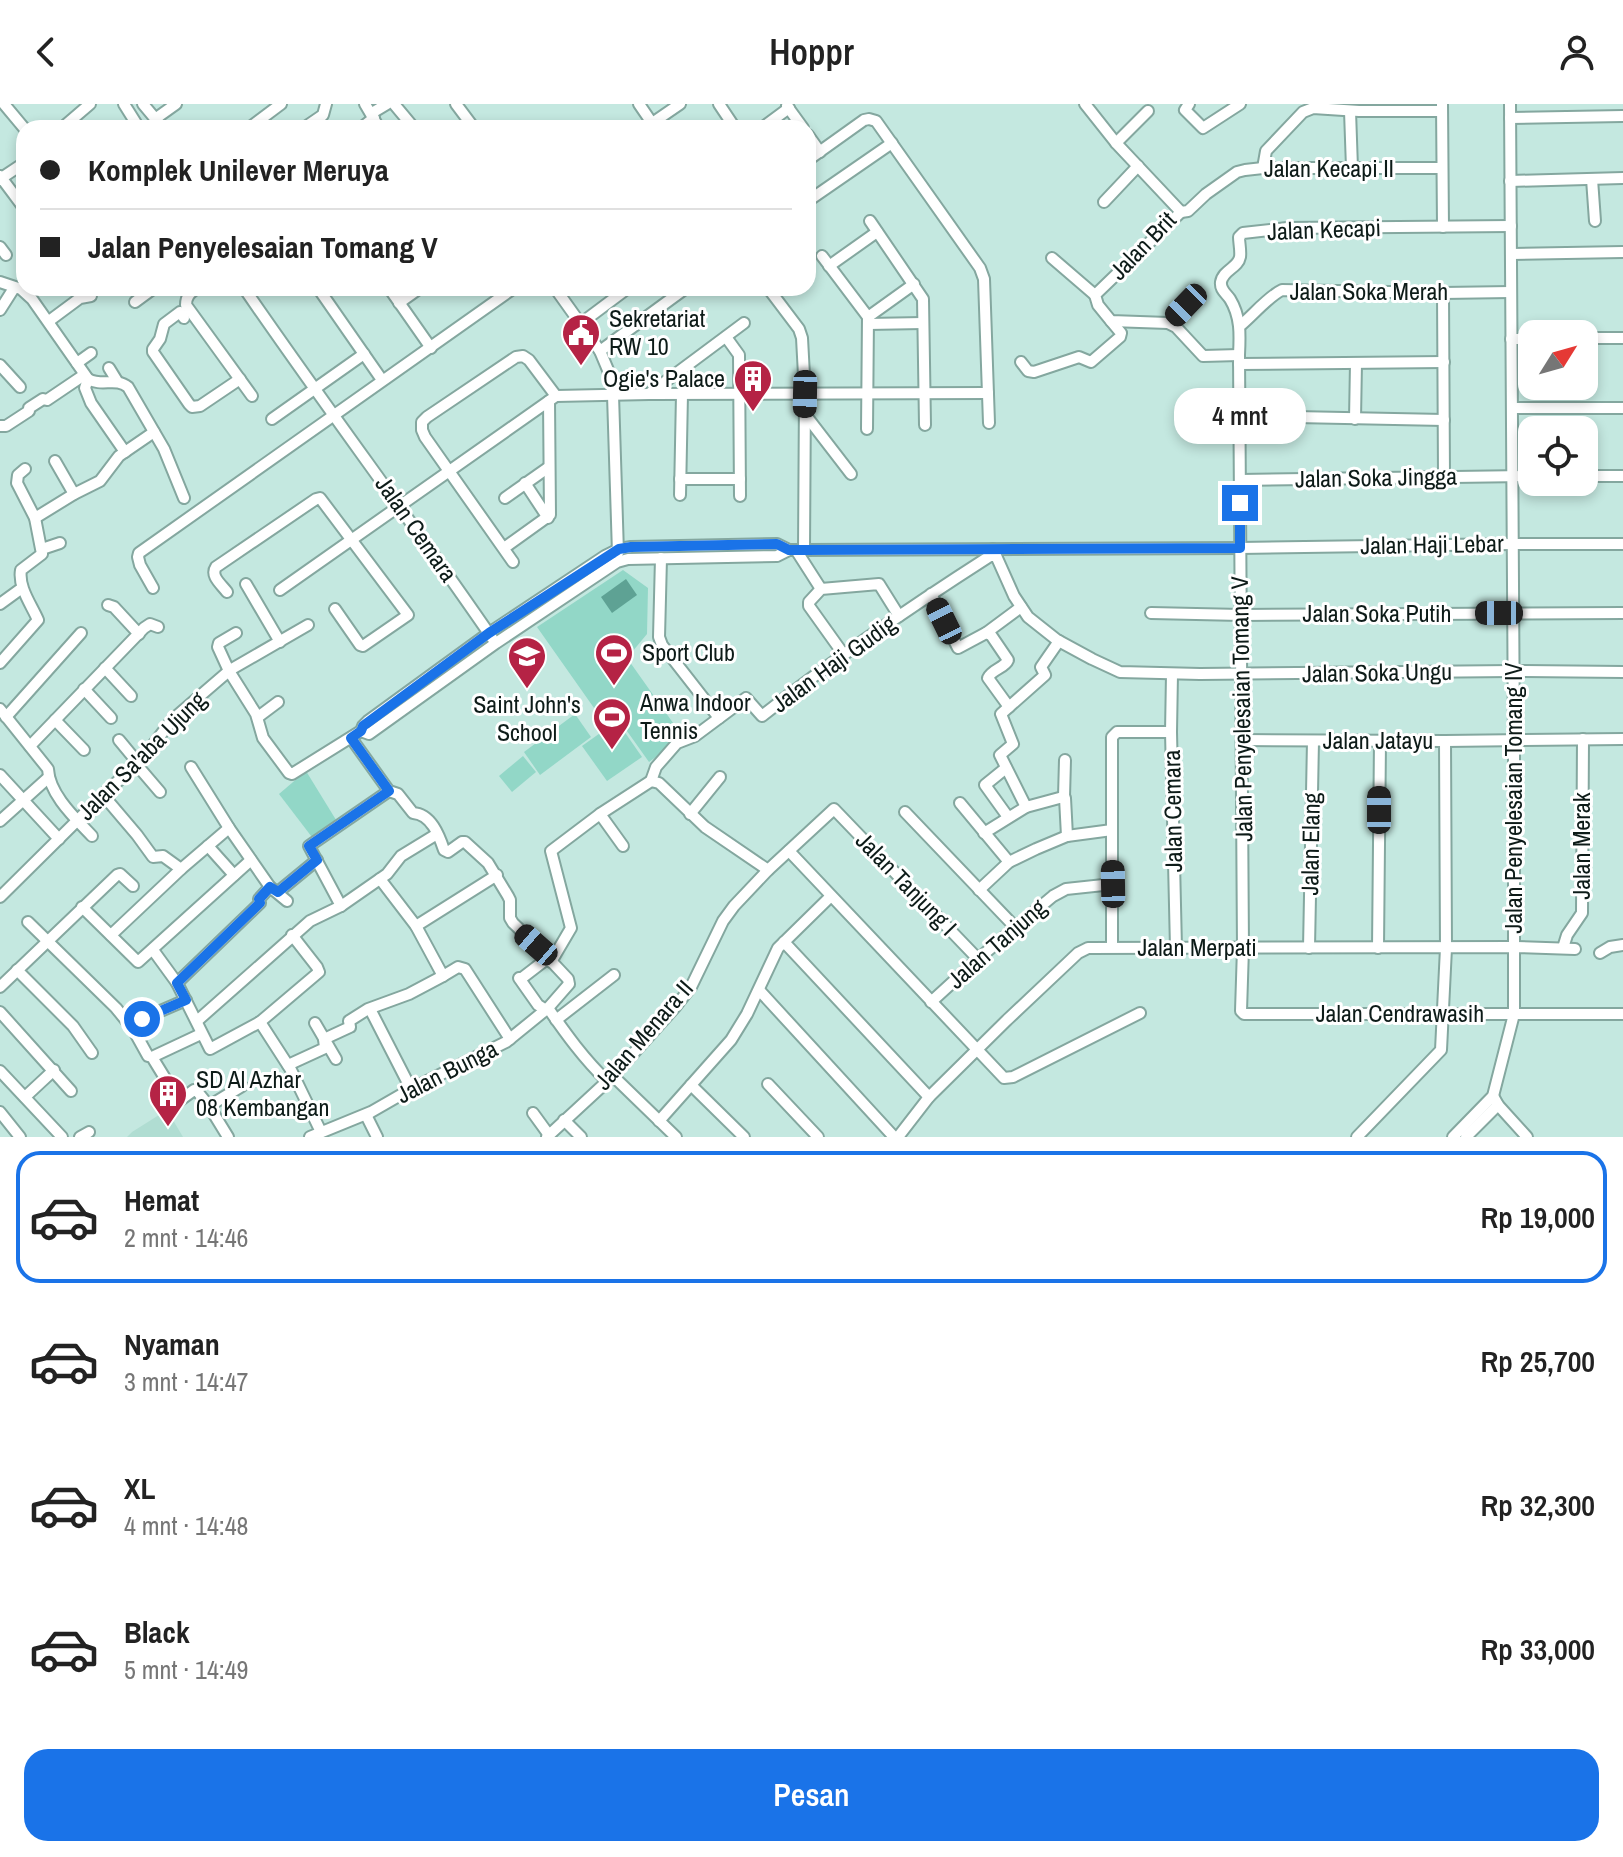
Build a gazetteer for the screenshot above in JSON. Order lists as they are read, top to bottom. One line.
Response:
{"streets":{"street":["Jalan Kecapi II","Jalan Kecapi","Jalan Brit","Jalan Soka Merah","Jalan Soka Jingga","Jalan Cemara","Jalan Haji Lebar","Jalan Soka Putih","Jalan Haji Gudig","Jalan Soka Ungu","Jalan Penyelesaian Tomang V","Jalan Jatayu","Jalan Sa'aba Ujung","Jalan Penyelesaian Tomang IV","Jalan Elang","Jalan Merak","Jalan Tanjung I","Jalan Tanjung","Jalan Merpati","Jalan Cendrawasih","Jalan Menara II","Jalan Bunga"]},"crossings":[["Jalan Kecapi II","Jalan Brit"],["Jalan Kecapi","Jalan Soka Merah"],["Jalan Kecapi","Jalan Penyelesaian Tomang V"],["Jalan Kecapi","Jalan Penyelesaian Tomang IV"],["Jalan Soka Merah","Jalan Penyelesaian Tomang V"],["Jalan Soka Merah","Jalan Penyelesaian Tomang IV"],["Jalan Soka Jingga","Jalan Penyelesaian Tomang V"],["Jalan Soka Jingga","Jalan Penyelesaian Tomang IV"],["Jalan Cemara","Jalan Soka Ungu"],["Jalan Cemara","Jalan Merpati"],["Jalan Haji Lebar","Jalan Haji Gudig"],["Jalan Haji Lebar","Jalan Penyelesaian Tomang V"],["Jalan Haji Lebar","Jalan Penyelesaian Tomang IV"],["Jalan Soka Putih","Jalan Penyelesaian Tomang V"],["Jalan Soka Putih","Jalan Penyelesaian Tomang IV"],["Jalan Soka Ungu","Jalan Penyelesaian Tomang V"],["Jalan Soka Ungu","Jalan Penyelesaian Tomang IV"],["Jalan Penyelesaian Tomang V","Jalan Jatayu"],["Jalan Penyelesaian Tomang V","Jalan Merpati"],["Jalan Penyelesaian Tomang V","Jalan Cendrawasih"],["Jalan Jatayu","Jalan Penyelesaian Tomang IV"],["Jalan Jatayu","Jalan Elang"],["Jalan Jatayu","Jalan Merak"],["Jalan Penyelesaian Tomang IV","Jalan Merpati"],["Jalan Penyelesaian Tomang IV","Jalan Cendrawasih"],["Jalan Elang","Jalan Merpati"],["Jalan Merak","Jalan Merpati"],["Jalan Tanjung I","Jalan Tanjung"],["Jalan Tanjung I","Jalan Menara II"],["Jalan Merpati","Jalan Cendrawasih"]],"places":{"public building":["Sekretariat RW 10"],"building":["Ogie's Palace","SD Al Azhar 08 Kembangan"],"sports":["Sport Club","Anwa Indoor Tennis"],"school or university":["Saint John's School"]},"north":"top right","page":{"header":"Hoppr","banner":["Komplek Unilever Meruya","Jalan Penyelesaian Tomang V"],"bubble":"4 mnt","list":[{"name":"Hemat","note":"2 mnt · 14:46","value":"Rp 19,000"},{"name":"Nyaman","note":"3 mnt · 14:47","value":"Rp 25,700"},{"name":"XL","note":"4 mnt · 14:48","value":"Rp 32,300"},{"name":"Black","note":"5 mnt · 14:49","value":"Rp 33,000"}],"buttons":"Pesan"}}
